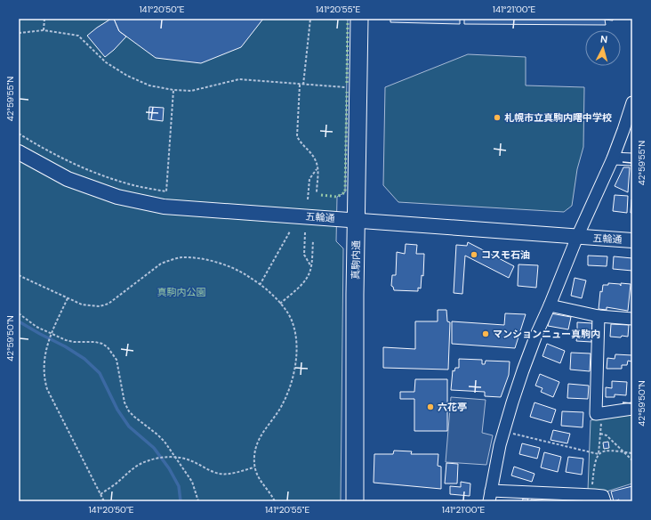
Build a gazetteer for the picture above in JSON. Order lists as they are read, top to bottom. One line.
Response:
{"streets":{"highway":["真駒内通"],"main road":["五輪通"]},"crossings":[["五輪通","真駒内通"]],"parks":["真駒内公園"],"places":["札幌市立真駒内曙中学校","コスモ石油","マンションニュー真駒内","六花亭"],"north":"top","coordinates":["141°20'50\"E","141°20'55\"E","141°21'00\"E","42°59'55\"N","42°59'50\"N"]}
